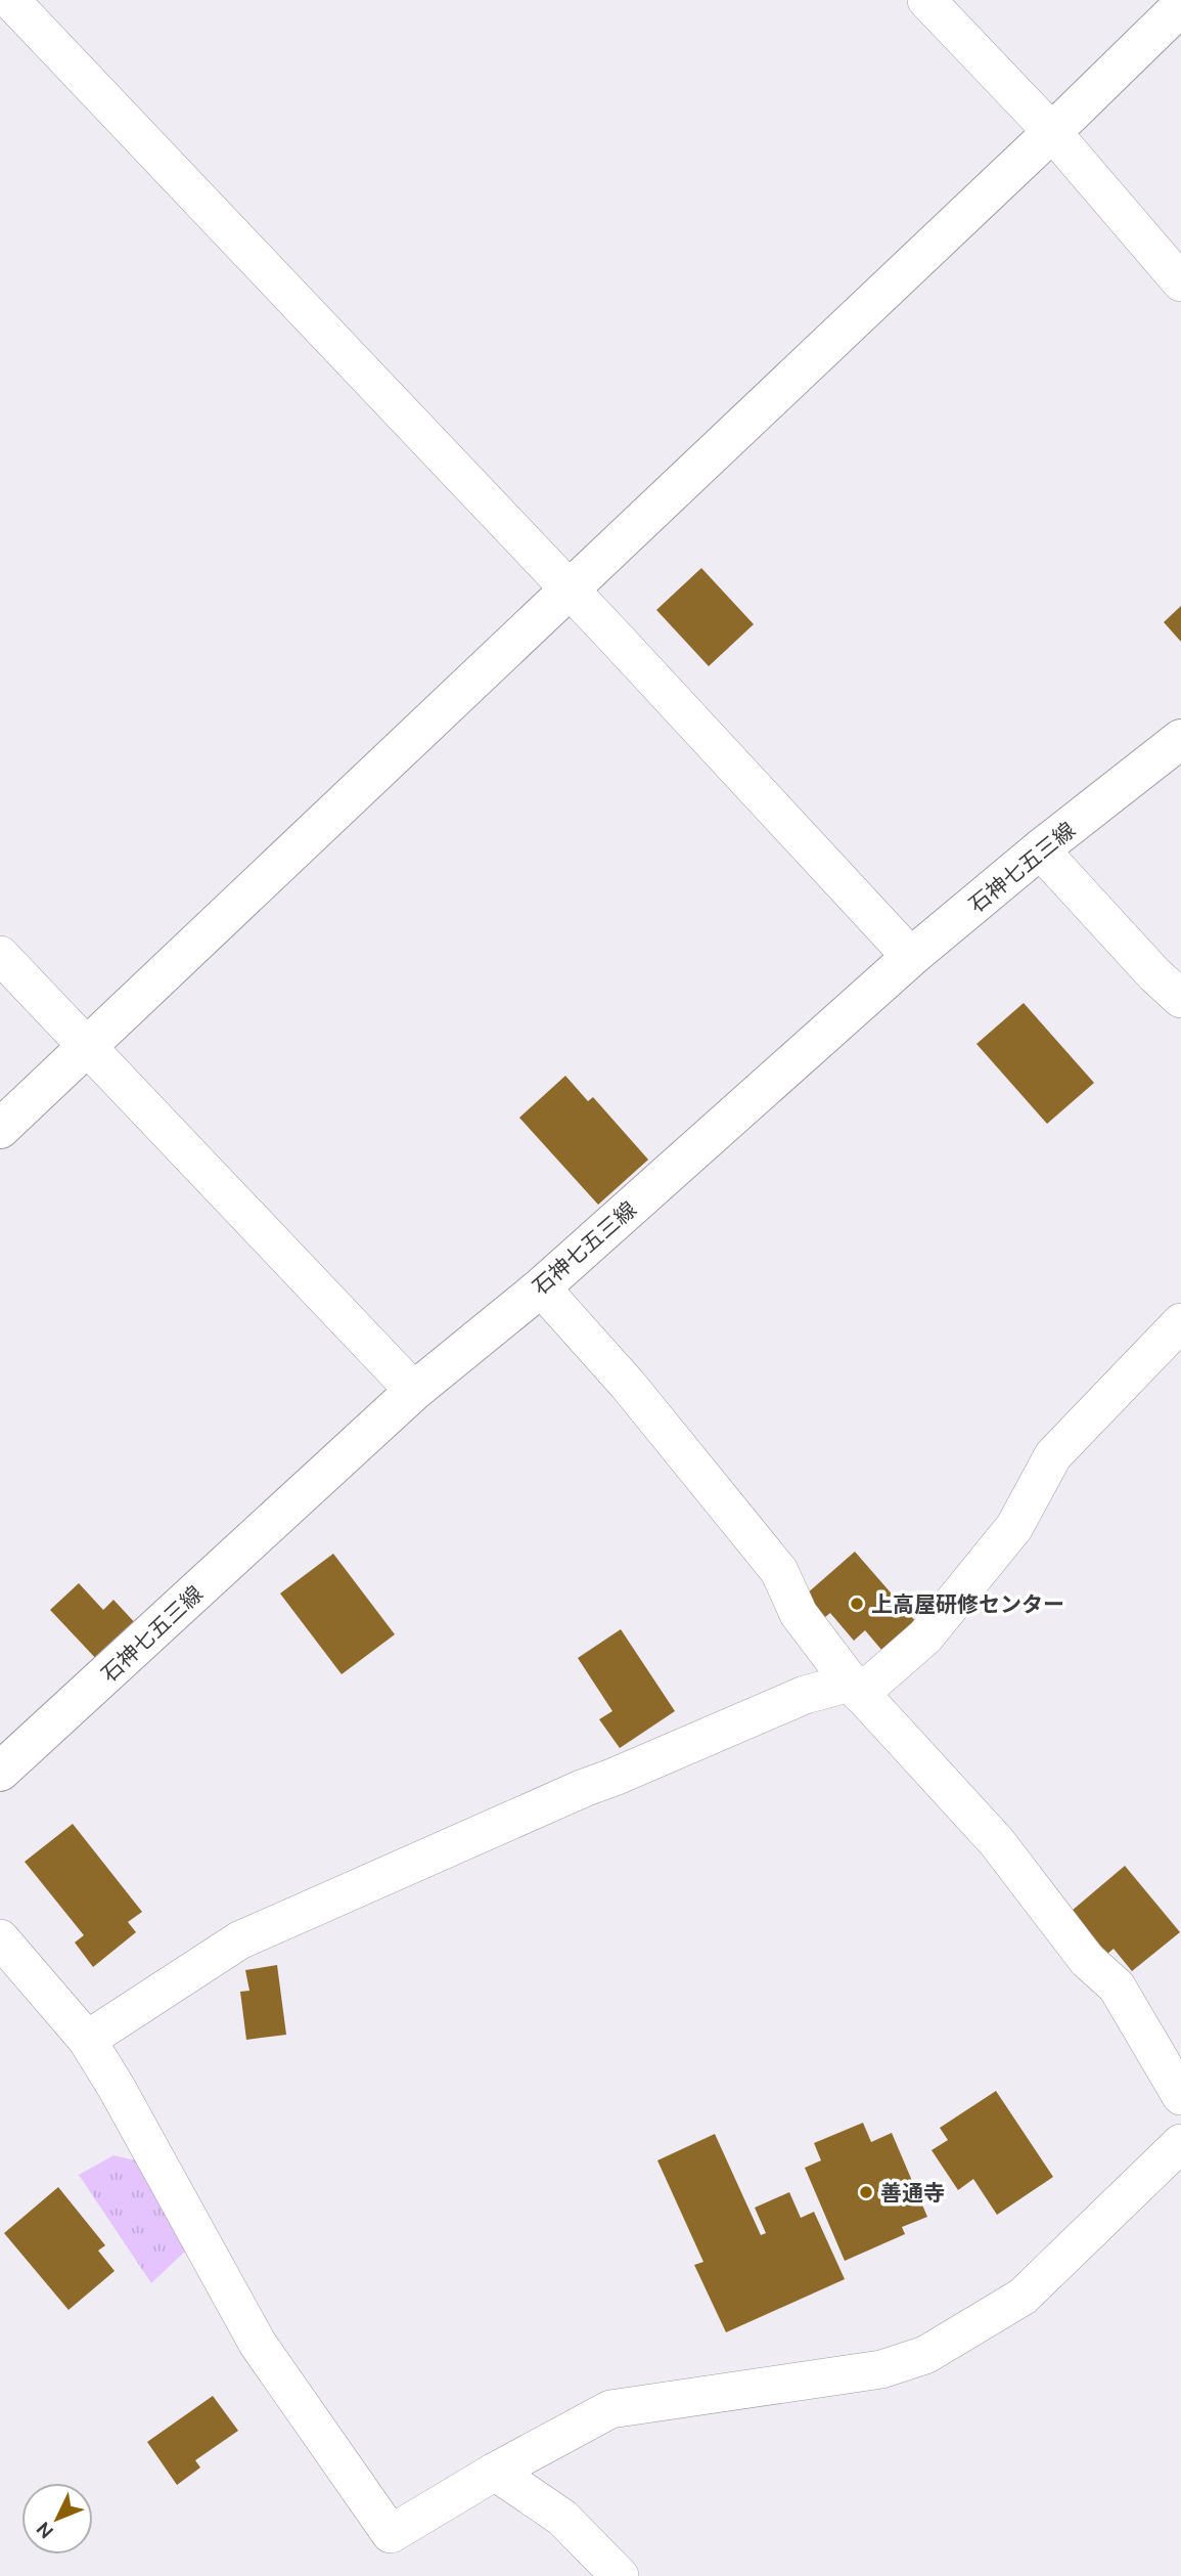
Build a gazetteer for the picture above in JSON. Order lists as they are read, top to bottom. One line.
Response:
{"streets":{"street":["石神七五三線"]},"places":["上高屋研修センター","善通寺"],"north":"bottom left"}
